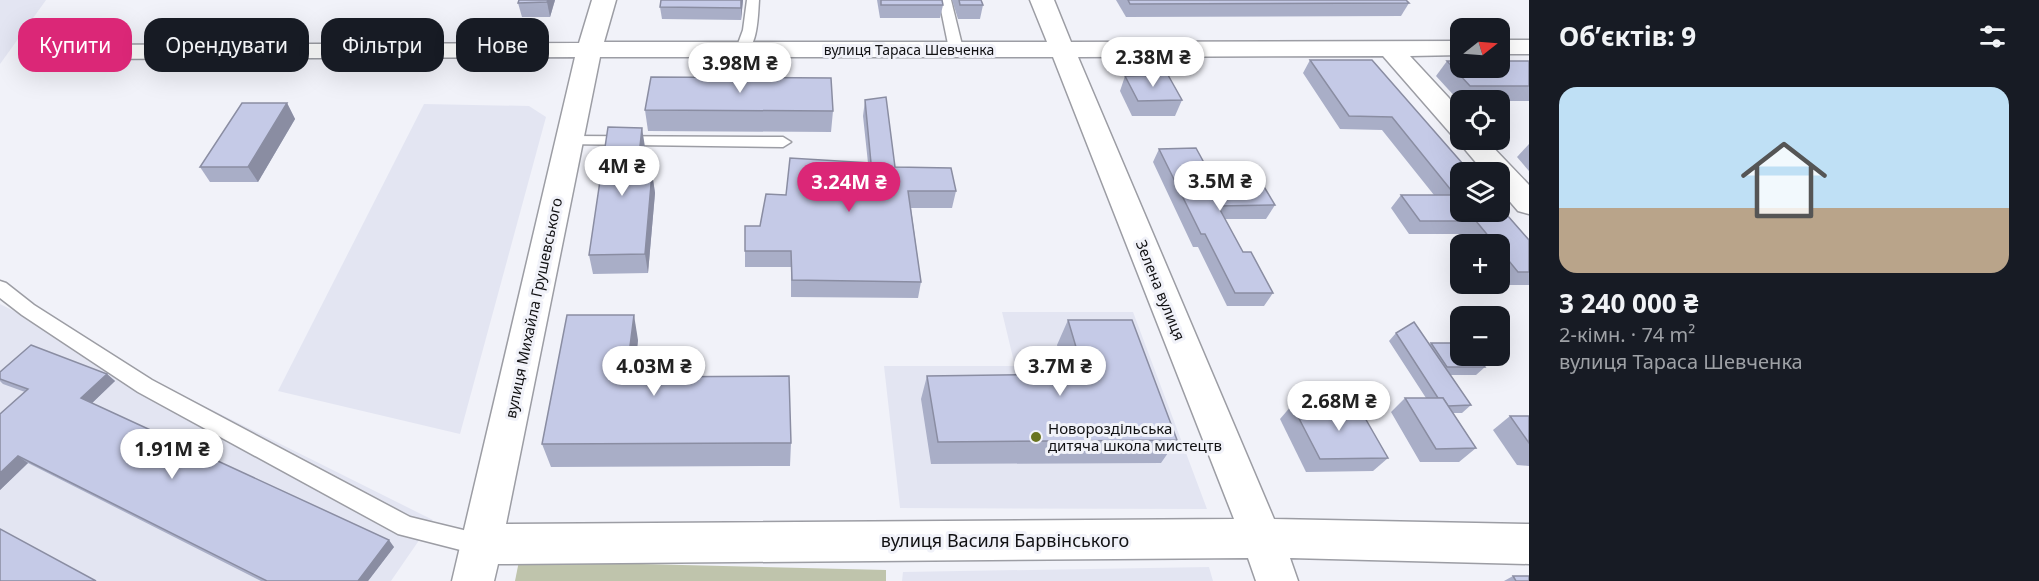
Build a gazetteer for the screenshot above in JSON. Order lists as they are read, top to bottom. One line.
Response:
{"streets":{"street":["вулиця Тараса Шевченка","Зелена вулиця","вулиця Михайла Грушевського","вулиця Василя Барвінського"]},"crossings":[["вулиця Тараса Шевченка","Зелена вулиця"],["вулиця Тараса Шевченка","вулиця Михайла Грушевського"],["Зелена вулиця","вулиця Василя Барвінського"],["вулиця Михайла Грушевського","вулиця Василя Барвінського"]],"places":["Новороздільська дитяча школа мистецтв"],"north":"right","page":{"heading":"Об’єктів: 9","map_buttons":["+","−"],"chip":["Купити","Орендувати","Фільтри","Нове"],"price":["2.38M ₴","3.98M ₴","4M ₴","3.5M ₴","3.24M ₴","4.03M ₴","3.7M ₴","2.68M ₴","1.91M ₴"],"list":[{"name":"3 240 000 ₴","note":"2-кімн. · 74 m² · вулиця Тараса Шевченка"}]}}
